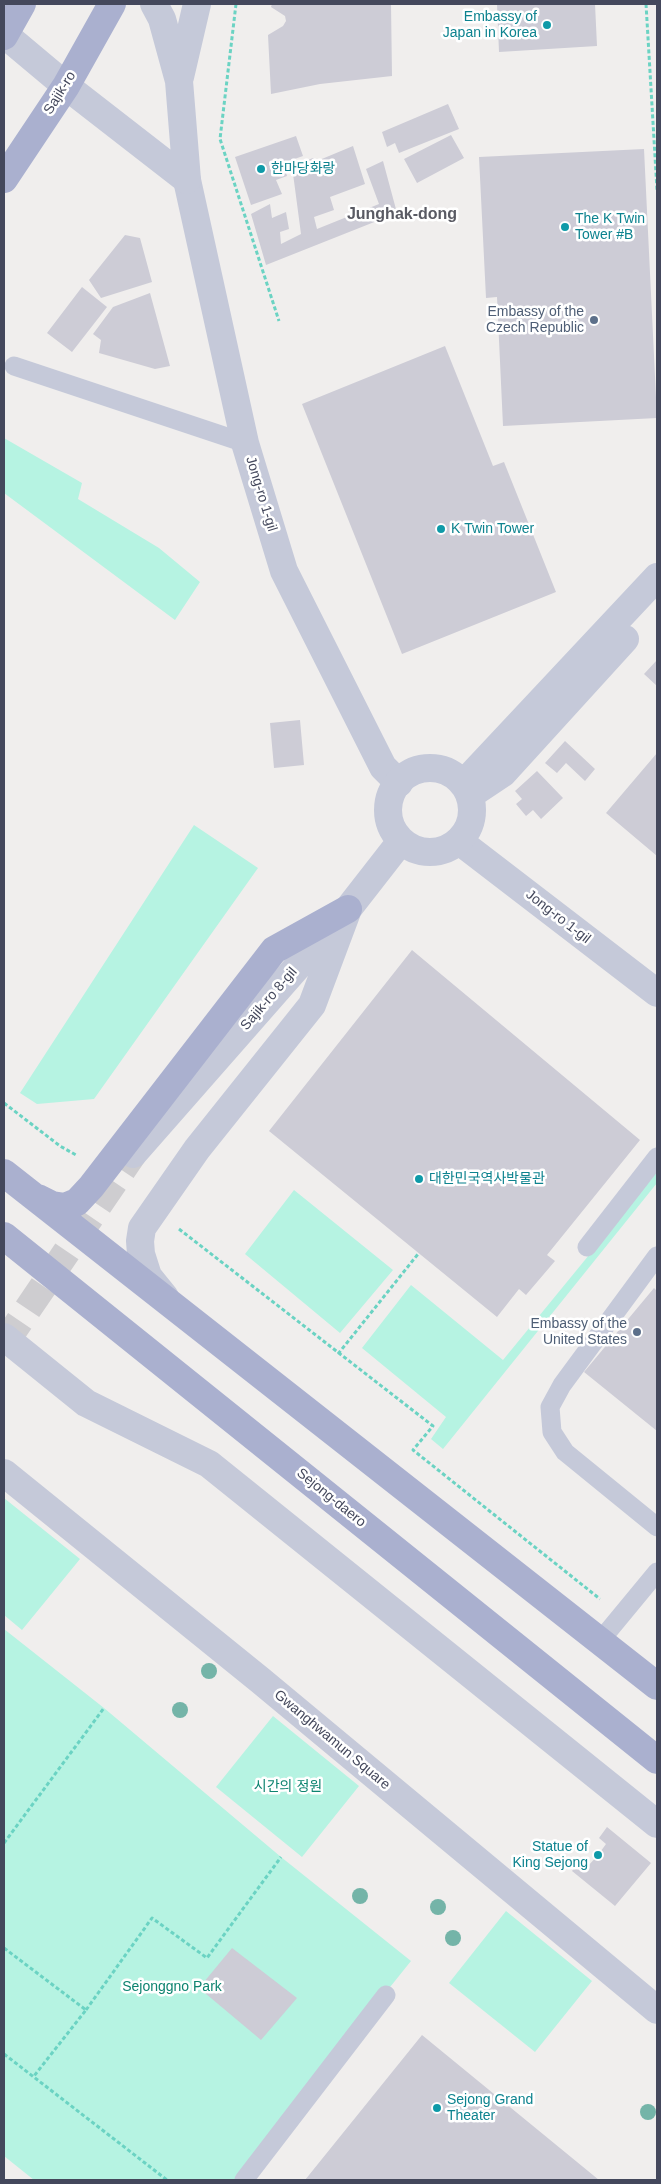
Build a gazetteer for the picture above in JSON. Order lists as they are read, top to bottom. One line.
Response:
{"streets":{"main road":["Sajik-ro","Sejong-daero"],"street":["Jong-ro 1-gil","Sajik-ro 8-gil","Gwanghwamun Square"]},"crossings":[["Jong-ro 1-gil","Sajik-ro 8-gil"]],"districts":["Junghak-dong"],"parks":["시간의 정원","Sejonggno Park"],"places":["Embassy of Japan in Korea","한마당화랑","The K Twin Tower #B","Embassy of the Czech Republic","K Twin Tower","대한민국역사박물관","Embassy of the United States","Statue of King Sejong","Sejong Grand Theater"]}
